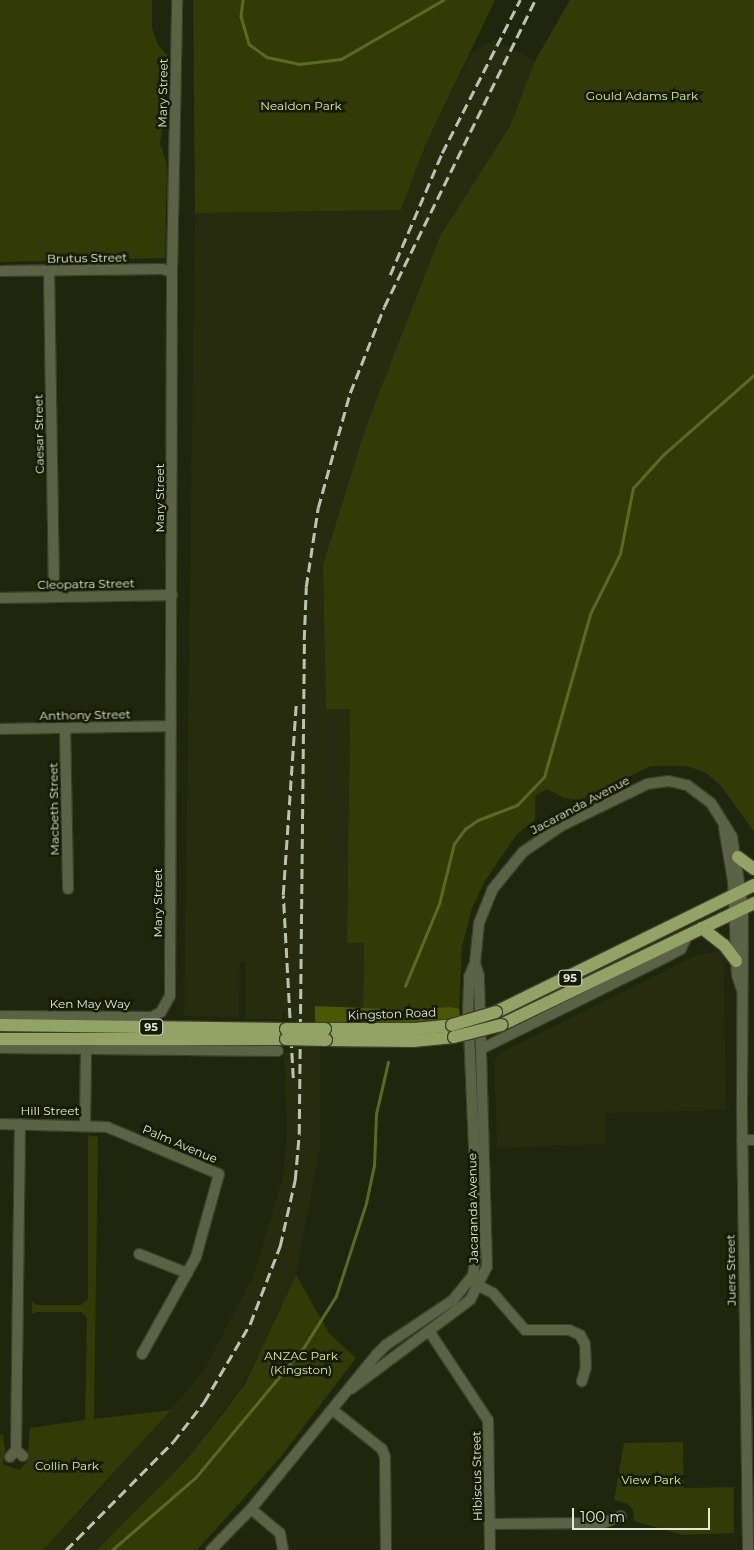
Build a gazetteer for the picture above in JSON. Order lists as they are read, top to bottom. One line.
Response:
{"streets":{"main road":["95","Kingston Road"],"street":["Mary Street","Brutus Street","Caesar Street","Cleopatra Street","Anthony Street","Jacaranda Avenue","Macbeth Street","Ken May Way","Hill Street","Palm Avenue","Juers Street","Hibiscus Street"]},"crossings":[["Mary Street","Brutus Street"],["Mary Street","Cleopatra Street"],["Mary Street","Anthony Street"],["Mary Street","Ken May Way"],["Brutus Street","Caesar Street"],["Caesar Street","Cleopatra Street"],["Anthony Street","Macbeth Street"],["Jacaranda Avenue","Kingston Road"],["Jacaranda Avenue","Juers Street"],["Jacaranda Avenue","Hibiscus Street"],["Kingston Road","Juers Street"],["Hill Street","Palm Avenue"]],"parks":["Gould Adams Park","Nealdon Park","ANZAC Park (Kingston)","Collin Park","View Park"],"scale_bar":"100 m"}
